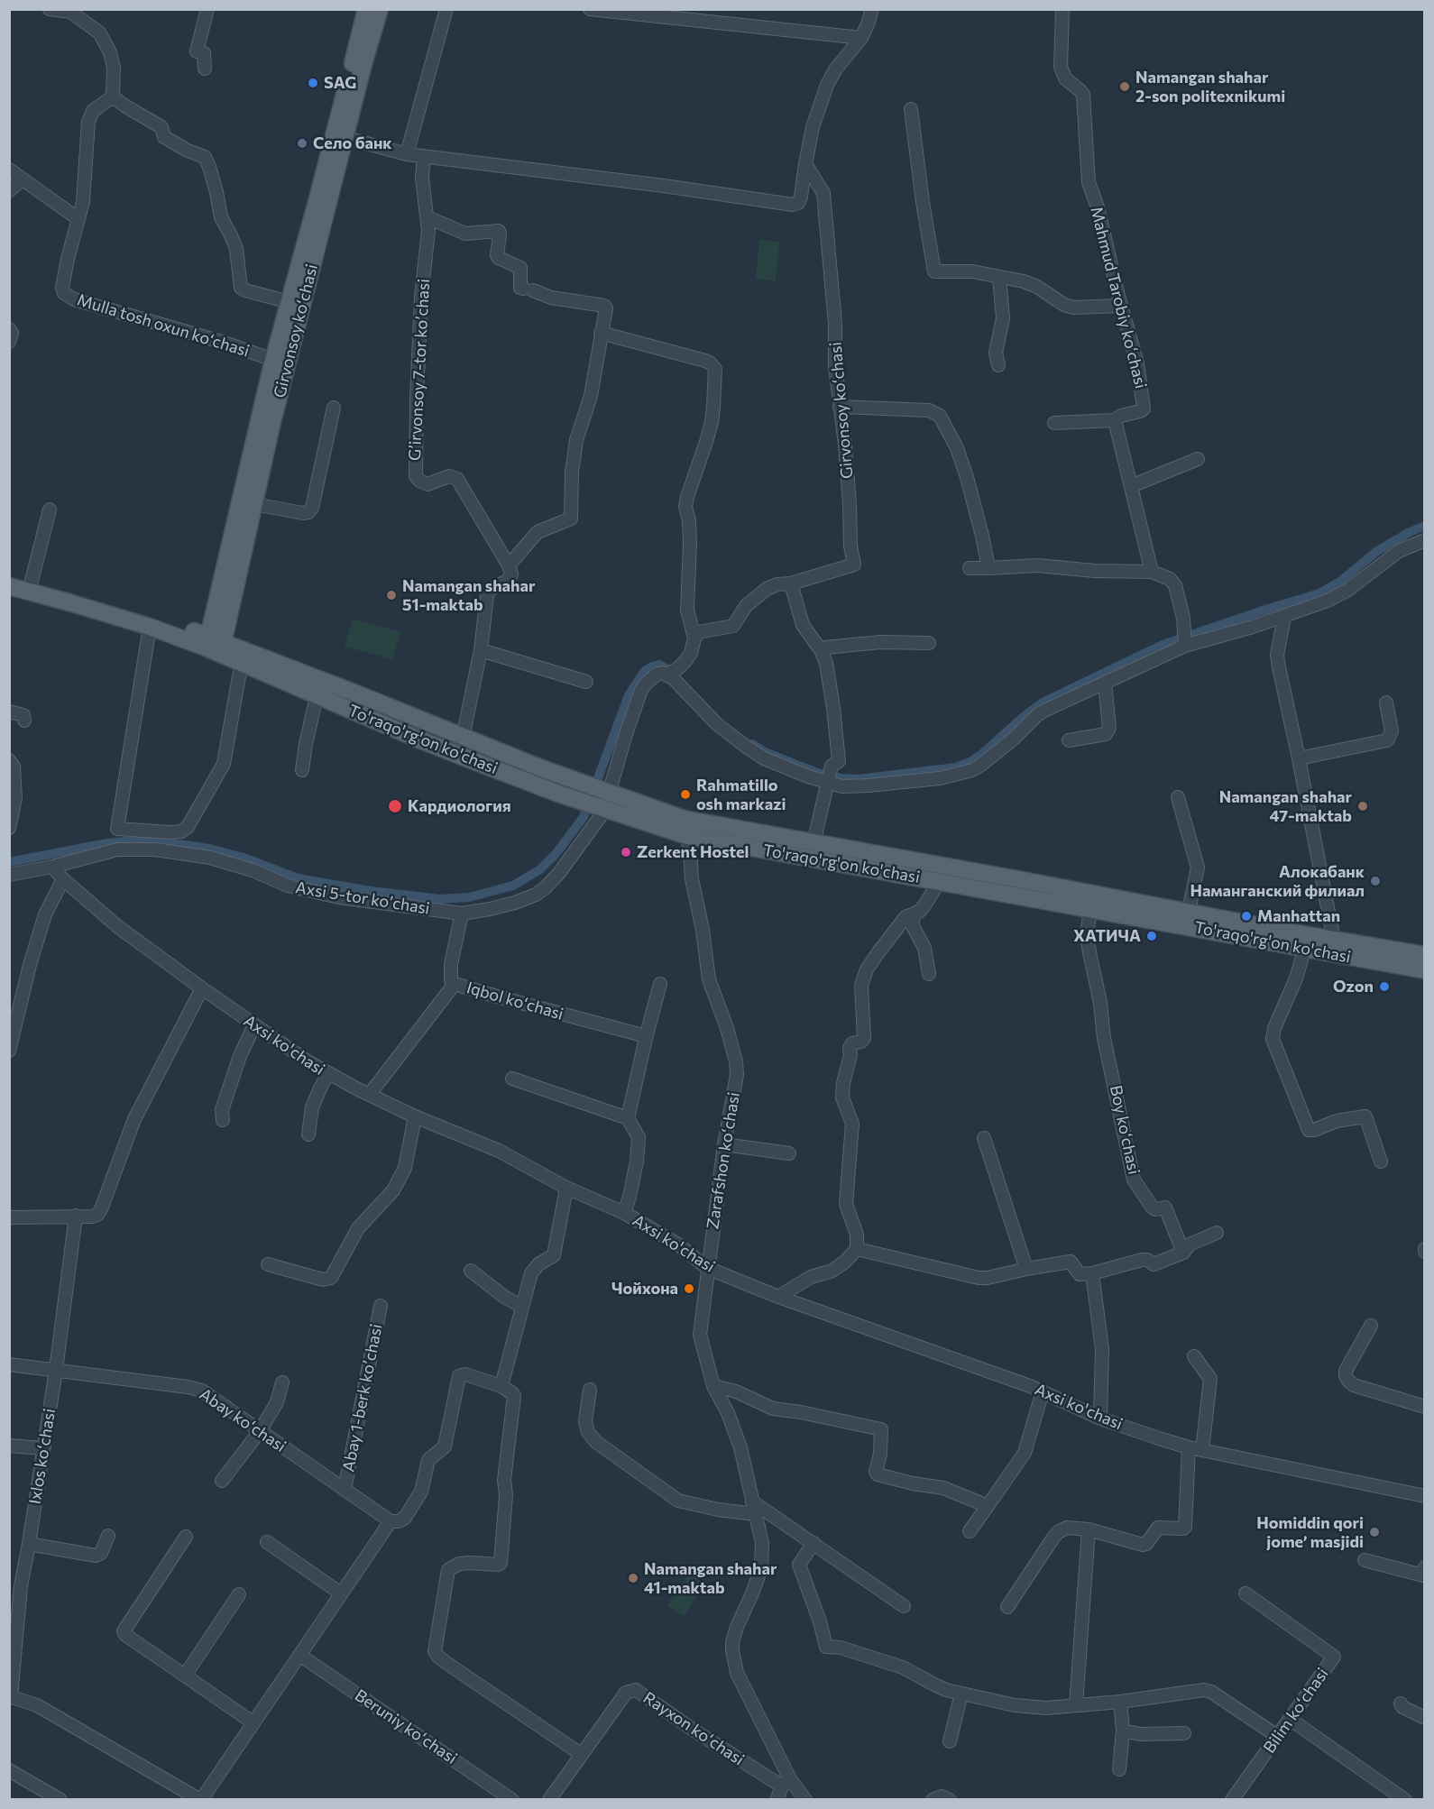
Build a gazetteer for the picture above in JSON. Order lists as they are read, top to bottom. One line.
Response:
{"streets":{"main road":["Girvonsoy koʻchasi","To'raqo'rg'on ko'chasi"],"street":["Mahmud Tarobiy koʻchasi","Mulla tosh oxun koʻchasi","Gʼirvonsoy 7-tor koʼchasi","Аxsi 5-tor koʼchasi","Iqbol koʻchasi","Axsi ko'chasi","Boy koʻchasi","Zarafshon koʻchasi","Аbay 1-berk koʼchasi","Abay koʻchasi","Ixlos koʻchasi","Bilim koʻchasi","Beruniy koʻchasi","Rayxon koʻchasi"]},"crossings":[["Mulla tosh oxun koʻchasi","Girvonsoy koʻchasi"],["Girvonsoy koʻchasi","To'raqo'rg'on ko'chasi"],["To'raqo'rg'on ko'chasi","Аxsi 5-tor koʼchasi"],["To'raqo'rg'on ko'chasi","Boy koʻchasi"],["To'raqo'rg'on ko'chasi","Zarafshon koʻchasi"],["Аxsi 5-tor koʼchasi","Iqbol koʻchasi"],["Аxsi 5-tor koʼchasi","Axsi ko'chasi"],["Axsi ko'chasi","Zarafshon koʻchasi"],["Zarafshon koʻchasi","Rayxon koʻchasi"],["Аbay 1-berk koʼchasi","Abay koʻchasi"],["Abay koʻchasi","Ixlos koʻchasi"]],"places":["SAG","Namangan shahar 2-son politexnikumi","Село банк","Namangan shahar 51-maktab","Rahmatillo osh markazi","Кардиология","Namangan shahar 47-maktab","Zerkent Hostel","Алокабанк Наманганский филиал","Manhattan","ХАТИЧА","Ozon","Чойхона","Homiddin qori jome’ masjidi","Namangan shahar 41-maktab"]}
